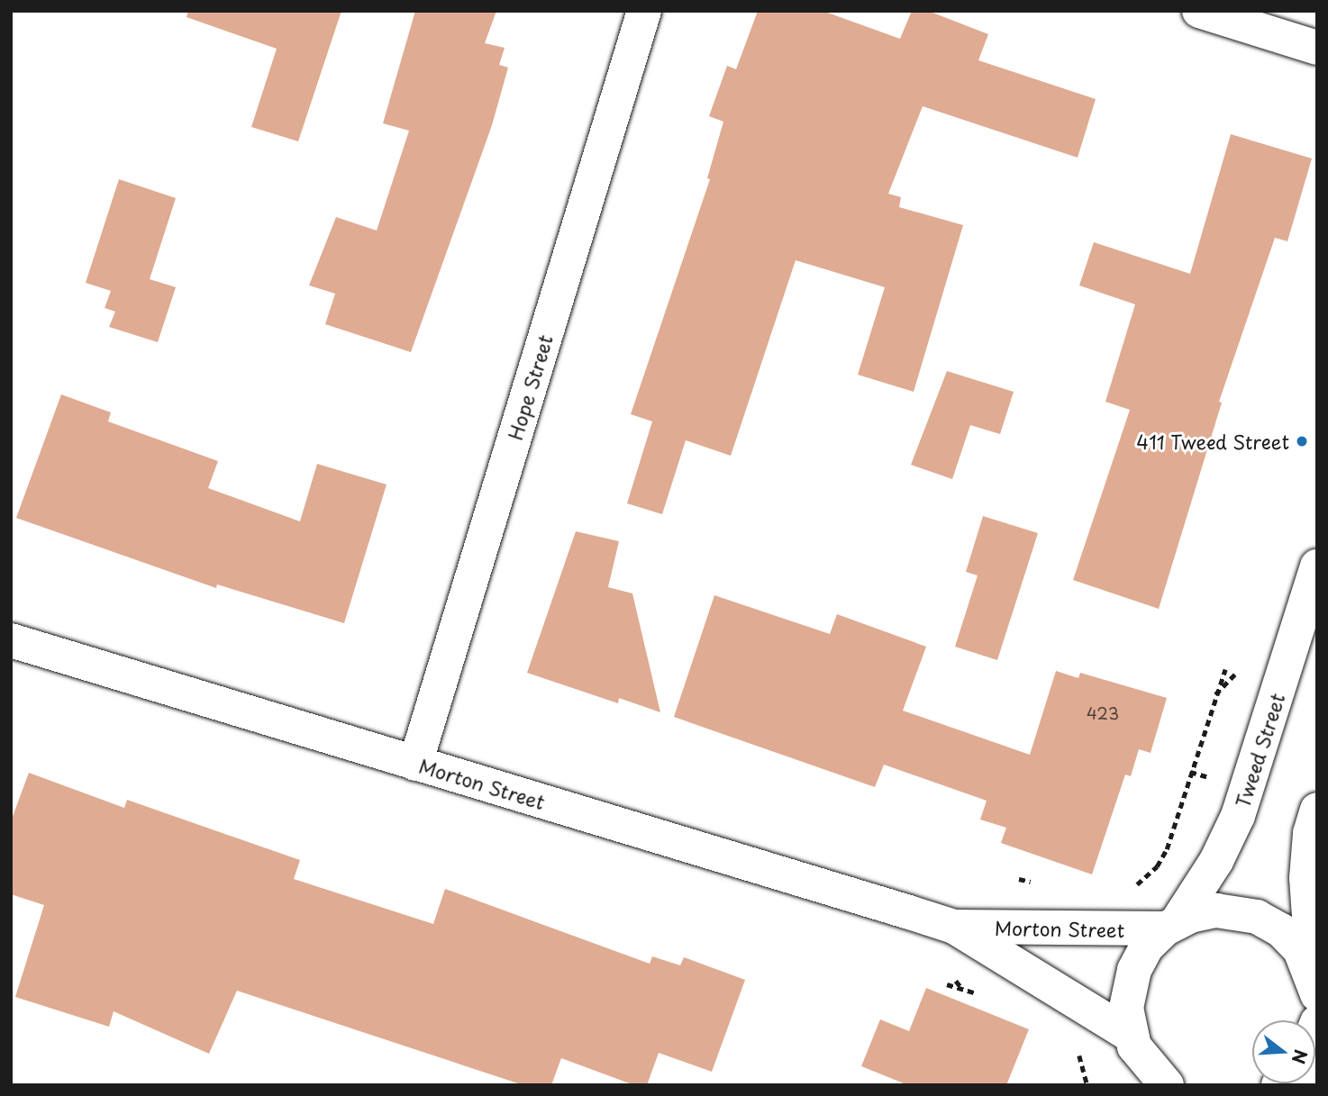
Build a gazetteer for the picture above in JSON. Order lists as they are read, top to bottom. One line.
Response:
{"streets":{"street":["Hope Street","Tweed Street","Morton Street"]},"crossings":[["Hope Street","Morton Street"],["Tweed Street","Morton Street"]],"places":["411 Tweed Street"],"house_numbers":["423"],"north":"right"}
